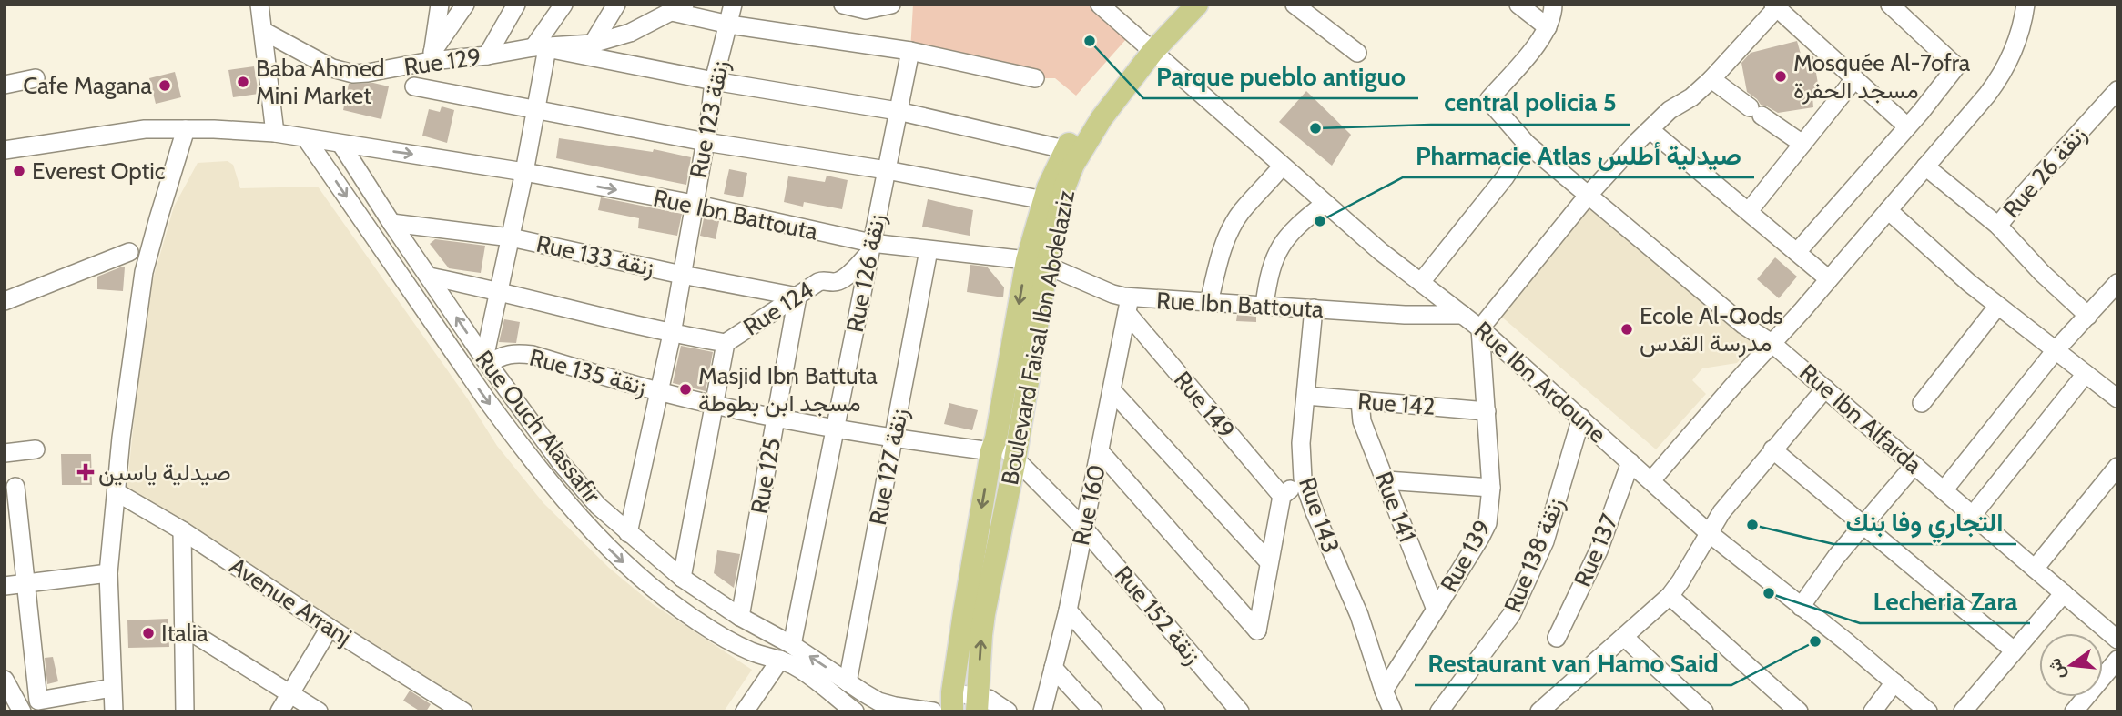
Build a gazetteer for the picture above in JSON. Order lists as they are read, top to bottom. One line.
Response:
{"streets":{"main road":["Boulevard Faisal Ibn Abdelaziz"],"street":["Rue 129","Rue 123 زنقة","Rue 26 زنقة","Rue Ibn Battouta","Rue 133 زنقة","Rue 126 زنقة","Rue 124","Rue 135 زنقة","Rue Ibn Ardoune","Rue 142","Rue 149","Rue Ibn Alfarda","Rue Ouch Alassafir","Rue 127 زنقة","Rue 125","Rue 160","Rue 141","Rue 143","Rue 137","Rue 138 زنقة","Rue 139","Avenue Arranj","Rue 152 زنقة"]},"crossings":[["Rue 123 زنقة","Rue Ibn Battouta"],["Rue 123 زنقة","Rue 133 زنقة"],["Rue 123 زنقة","Rue 135 زنقة"],["Rue 123 زنقة","Rue Ouch Alassafir"],["Rue Ibn Battouta","Rue 126 زنقة"],["Rue Ibn Battouta","Rue 124"],["Rue Ibn Battouta","Boulevard Faisal Ibn Abdelaziz"],["Rue Ibn Battouta","Rue Ibn Ardoune"],["Rue Ibn Battouta","Rue 149"],["Rue Ibn Battouta","Rue Ouch Alassafir"],["Rue Ibn Battouta","Rue 127 زنقة"],["Rue Ibn Battouta","Rue 160"],["Rue Ibn Battouta","Rue 143"],["Rue 133 زنقة","Rue 124"],["Rue 133 زنقة","Rue Ouch Alassafir"],["Rue 133 زنقة","Rue 125"],["Rue 126 زنقة","Rue 124"],["Rue 126 زنقة","Rue 135 زنقة"],["Rue 126 زنقة","Rue Ouch Alassafir"],["Rue 124","Rue 135 زنقة"],["Rue 124","Rue Ouch Alassafir"],["Rue 124","Rue 125"],["Boulevard Faisal Ibn Abdelaziz","Rue 135 زنقة"],["Boulevard Faisal Ibn Abdelaziz","Rue Ibn Ardoune"],["Boulevard Faisal Ibn Abdelaziz","Rue 152 زنقة"],["Rue 135 زنقة","Rue Ouch Alassafir"],["Rue 135 زنقة","Rue 127 زنقة"],["Rue 135 زنقة","Rue 125"],["Rue 135 زنقة","Rue 152 زنقة"],["Rue Ibn Ardoune","Rue 137"],["Rue Ibn Ardoune","Rue 138 زنقة"],["Rue Ibn Ardoune","Rue 139"],["Rue 142","Rue 141"],["Rue 142","Rue 143"],["Rue 142","Rue 139"],["Rue 149","Rue 160"],["Rue Ouch Alassafir","Rue 127 زنقة"],["Rue Ouch Alassafir","Rue 125"],["Rue 160","Rue 152 زنقة"],["Rue 141","Rue 139"],["Rue 143","Rue 139"]],"places":{"other":["Parque pueblo antiguo","Mosquée Al-7ofra مسجد الحفرة","Baba Ahmed Mini Market","Cafe Magana","central policia 5","Everest Optic","Pharmacie Atlas صيدلية أطلس","Ecole Al-Qods مدرسة القدس","Masjid Ibn Battuta مسجد ابن بطوطة","التجاري وفا بنك","Lecheria Zara","Italia","Restaurant van Hamo Said"],"health":["صيدلية ياسين"]},"north":"left"}
